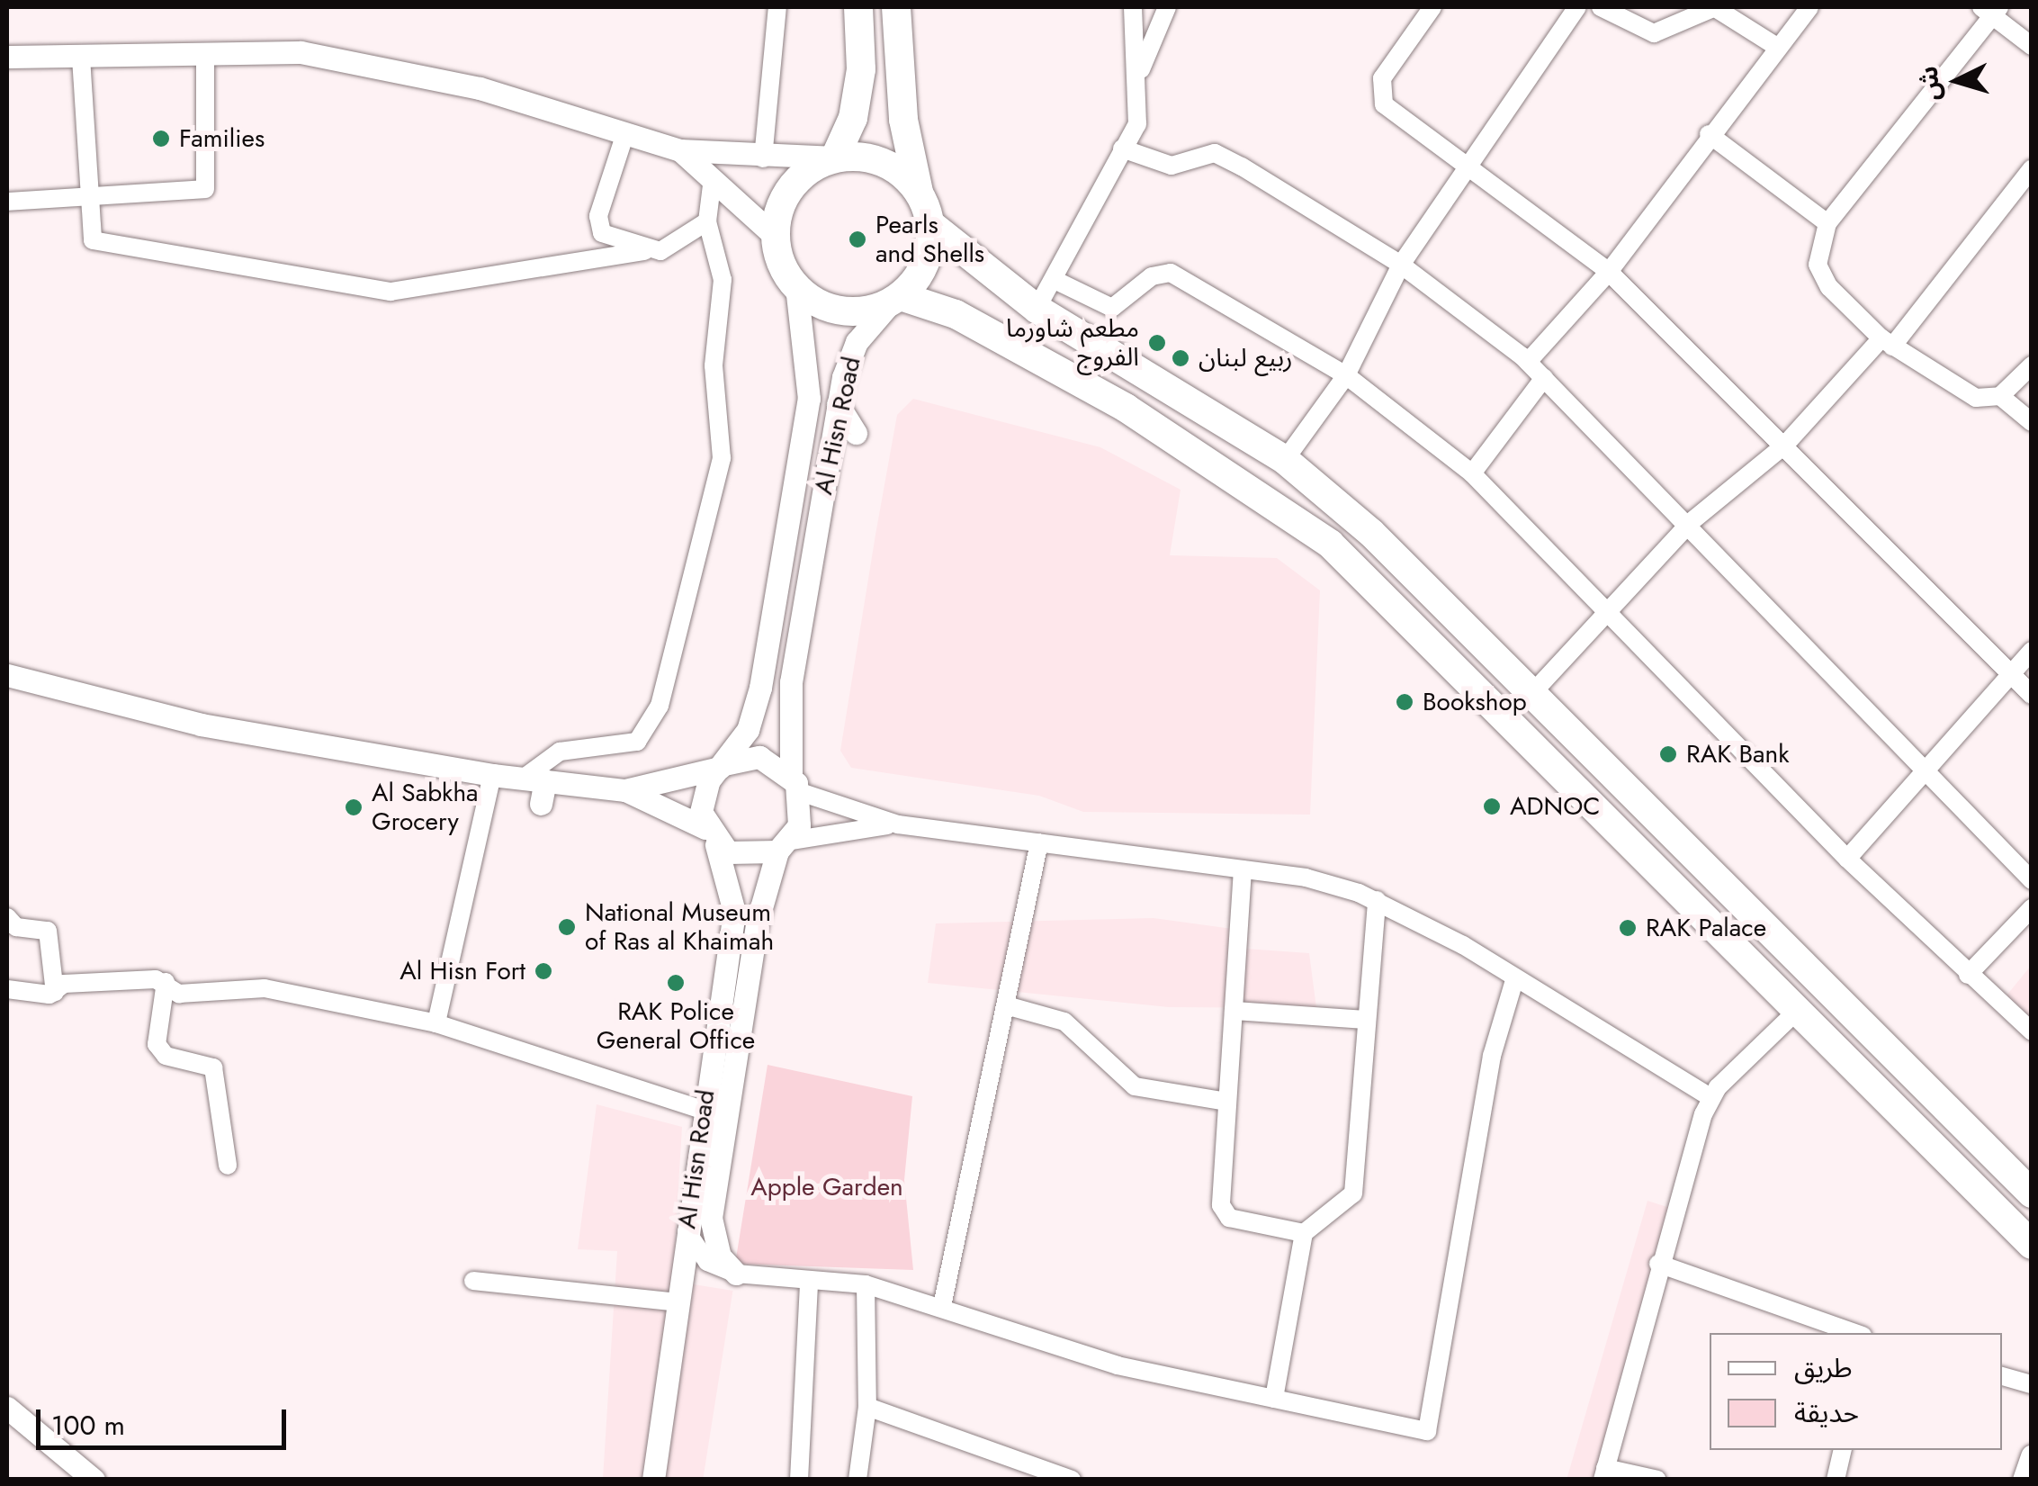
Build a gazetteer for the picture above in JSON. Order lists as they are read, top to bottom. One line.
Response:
{"streets":{"street":["Al Hisn Road"]},"parks":["Apple Garden"],"places":["Families","Pearls and Shells","مطعم شاورما الفروج","ربيع لبنان","Bookshop","RAK Bank","ADNOC","Al Sabkha Grocery","National Museum of Ras al Khaimah","RAK Palace","Al Hisn Fort","RAK Police General Office"],"legend":["طريق","حديقة"],"scale_bar":"100 m","north":"left"}
